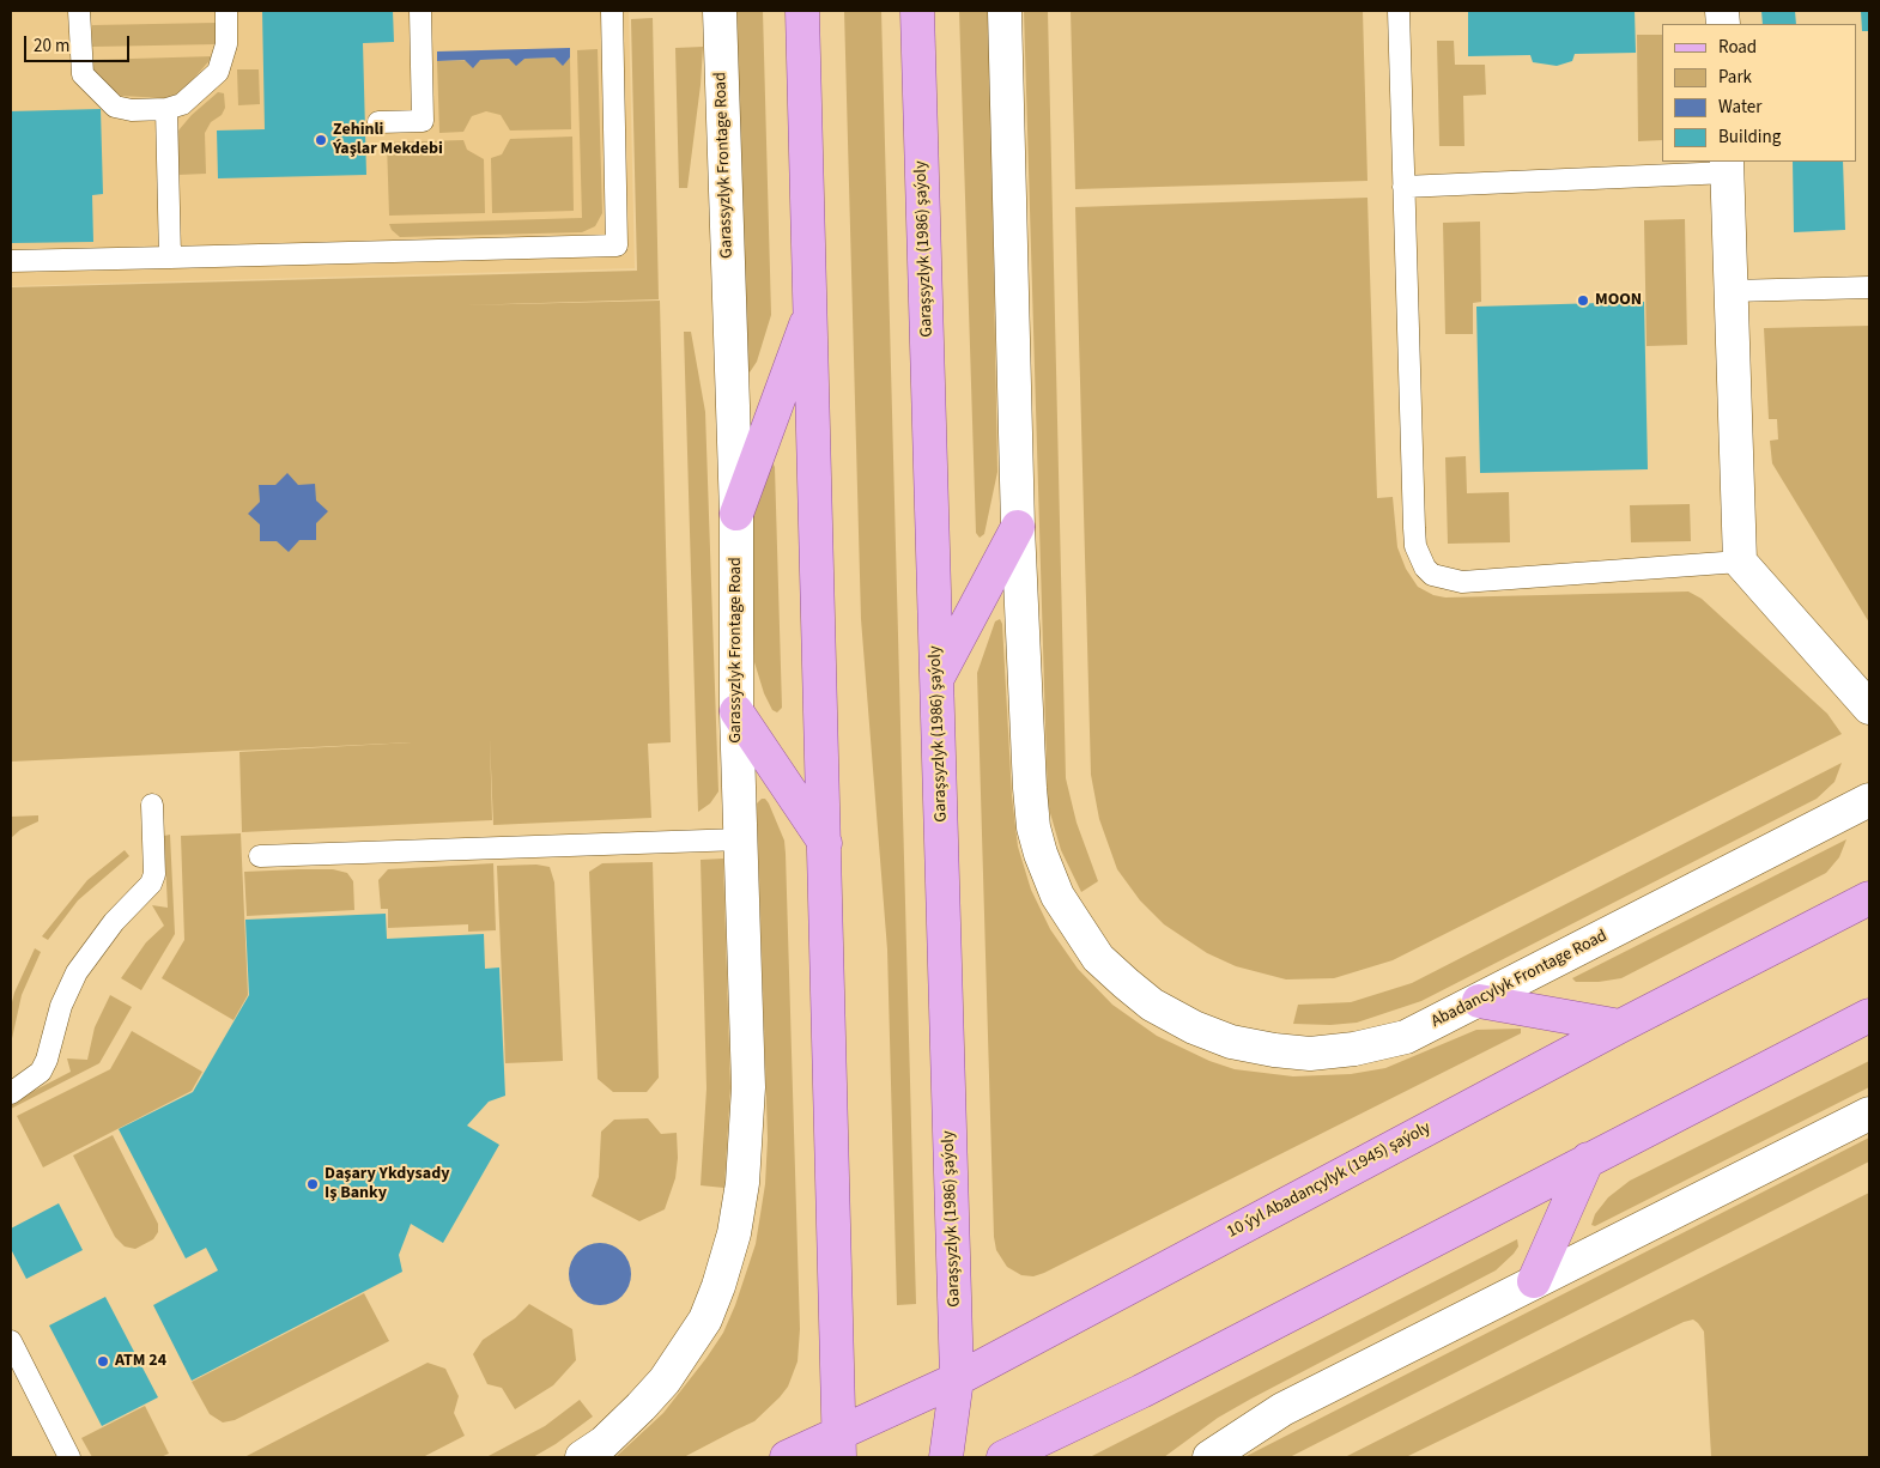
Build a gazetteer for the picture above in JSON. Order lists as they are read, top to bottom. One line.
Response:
{"streets":{"main road":["Garaşsyzlyk (1986) şaýoly","10 ýyl Abadançylyk (1945) şaýoly"],"street":["Garassyzlyk Frontage Road","Abadancylyk Frontage Road"]},"crossings":[["Garaşsyzlyk (1986) şaýoly","10 ýyl Abadançylyk (1945) şaýoly"]],"places":["Zehinli Ýaşlar Mekdebi","MOON","Daşary Ykdysady Iş Banky","ATM 24"],"legend":["Road","Park","Water","Building"],"scale_bar":"20 m"}
